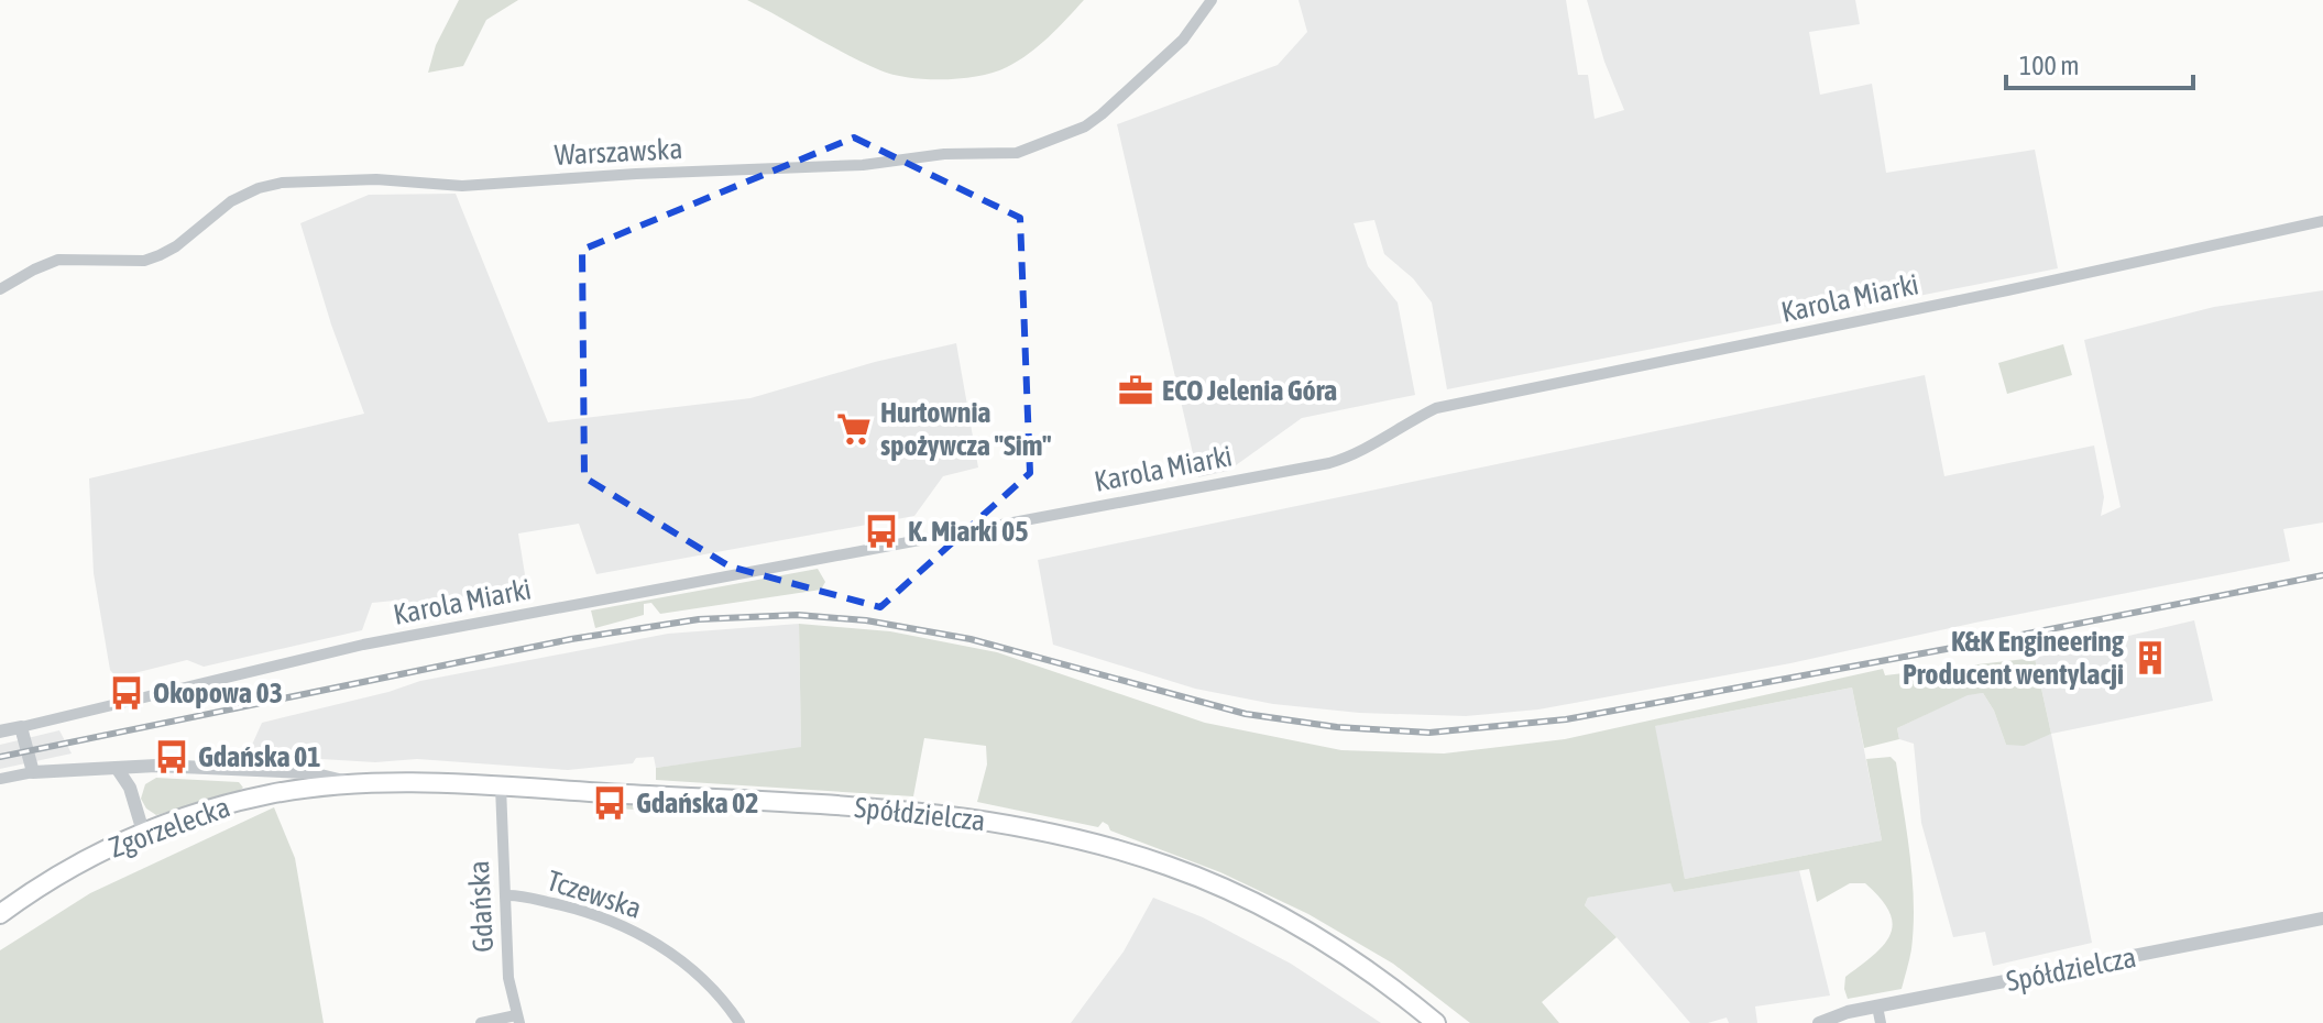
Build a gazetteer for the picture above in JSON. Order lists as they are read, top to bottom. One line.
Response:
{"streets":{"main road":["Spółdzielcza","Zgorzelecka"],"street":["Warszawska","Karola Miarki","Tczewska","Gdańska"]},"crossings":[["Spółdzielcza","Zgorzelecka"],["Spółdzielcza","Gdańska"],["Tczewska","Gdańska"]],"places":{"office":["ECO Jelenia Góra"],"supermarket":["Hurtownia spożywcza \"Sim\""],"bus stop":["K. Miarki 05","Okopowa 03","Gdańska 01","Gdańska 02"],"building":["K&K Engineering Producent wentylacji"]},"scale_bar":"100 m"}
